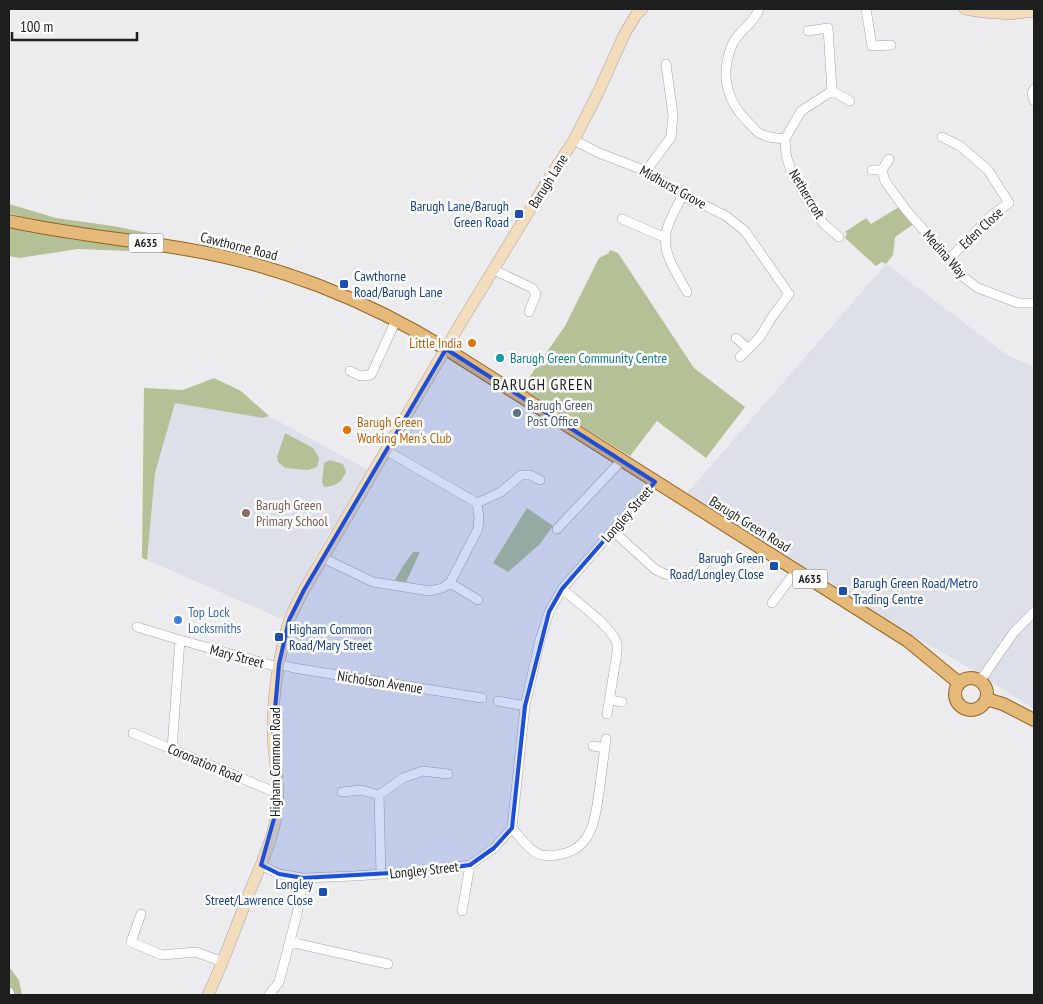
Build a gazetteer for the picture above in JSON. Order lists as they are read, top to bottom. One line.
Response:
{"streets":{"main road":["A635","Cawthorne Road","Barugh Green Road"],"street":["Barugh Lane","Midhurst Grove","Nethercroft","Eden Close","Medina Way","Longley Street","Mary Street","Nicholson Avenue","Higham Common Road","Coronation Road"]},"crossings":[["Barugh Lane","Midhurst Grove"],["Barugh Lane","Cawthorne Road"],["Barugh Lane","Barugh Green Road"],["Barugh Lane","Higham Common Road"],["Eden Close","Medina Way"],["Cawthorne Road","Barugh Green Road"],["Cawthorne Road","Higham Common Road"],["Longley Street","Barugh Green Road"],["Longley Street","Higham Common Road"],["Barugh Green Road","Higham Common Road"],["Mary Street","Nicholson Avenue"],["Mary Street","Higham Common Road"],["Nicholson Avenue","Higham Common Road"],["Higham Common Road","Coronation Road"]],"districts":["BARUGH GREEN"],"places":{"transit":["Barugh Lane/Barugh Green Road","Cawthorne Road/Barugh Lane","Barugh Green Road/Longley Close","Barugh Green Road/Metro Trading Centre","Higham Common Road/Mary Street","Longley Street/Lawrence Close"],"other":["Little India","Barugh Green Community Centre","Barugh Green Post Office","Barugh Green Working Men's Club","Barugh Green Primary School","Top Lock Locksmiths"]},"scale_bar":"100 m"}
